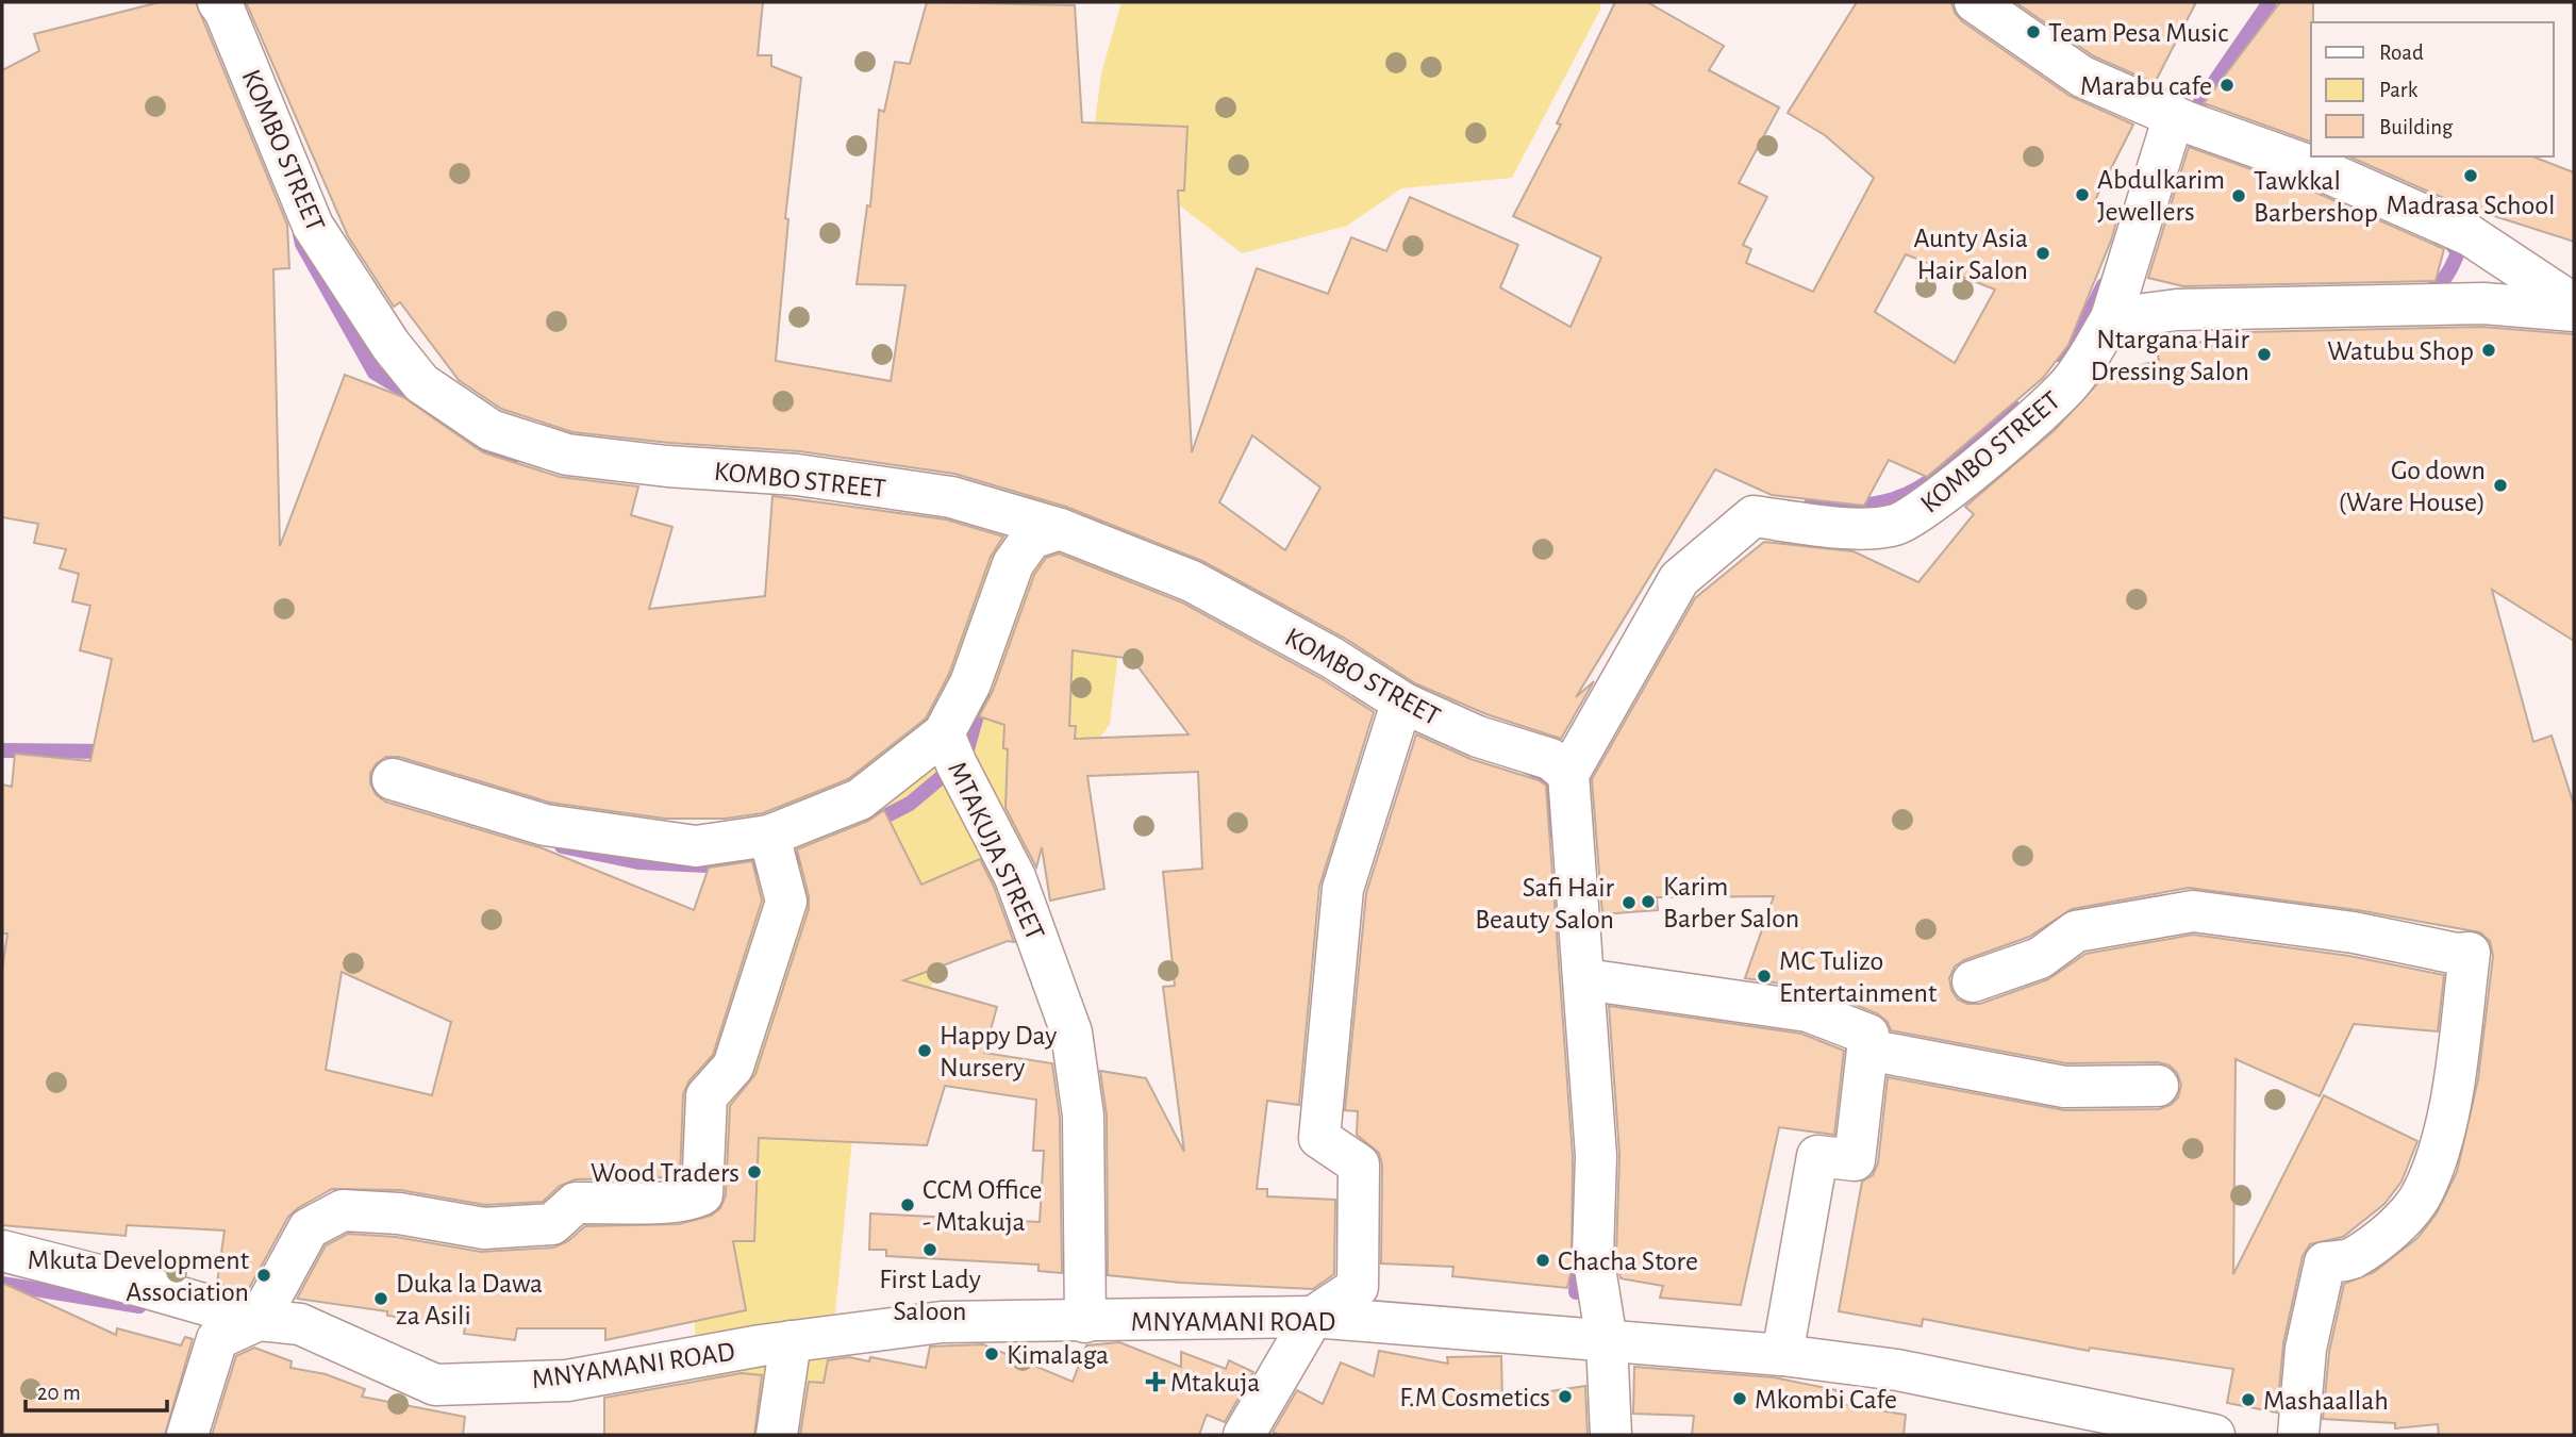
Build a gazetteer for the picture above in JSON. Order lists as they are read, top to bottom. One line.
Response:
{"streets":{"street":["KOMBO STREET","MTAKUJA STREET","MNYAMANI ROAD"]},"crossings":[["KOMBO STREET","MTAKUJA STREET"],["MTAKUJA STREET","MNYAMANI ROAD"]],"places":{"other":["Team Pesa Music","Marabu cafe","Madrasa School","Abdulkarim Jewellers","Tawkkal Barbershop","Aunty Asia Hair Salon","Watubu Shop","Ntargana Hair Dressing Salon","Go down (Ware House)","Karim Barber Salon","Safi Hair Beauty Salon","MC Tulizo Entertainment","Happy Day Nursery","Wood Traders","CCM Office - Mtakuja","First Lady Saloon","Chacha Store","Mkuta Development Association","Duka la Dawa za Asili","Kimalaga","F.M Cosmetics","Mkombi Cafe","Mashaallah"],"health":["Mtakuja"]},"legend":["Road","Park","Building"],"scale_bar":"20 m"}
